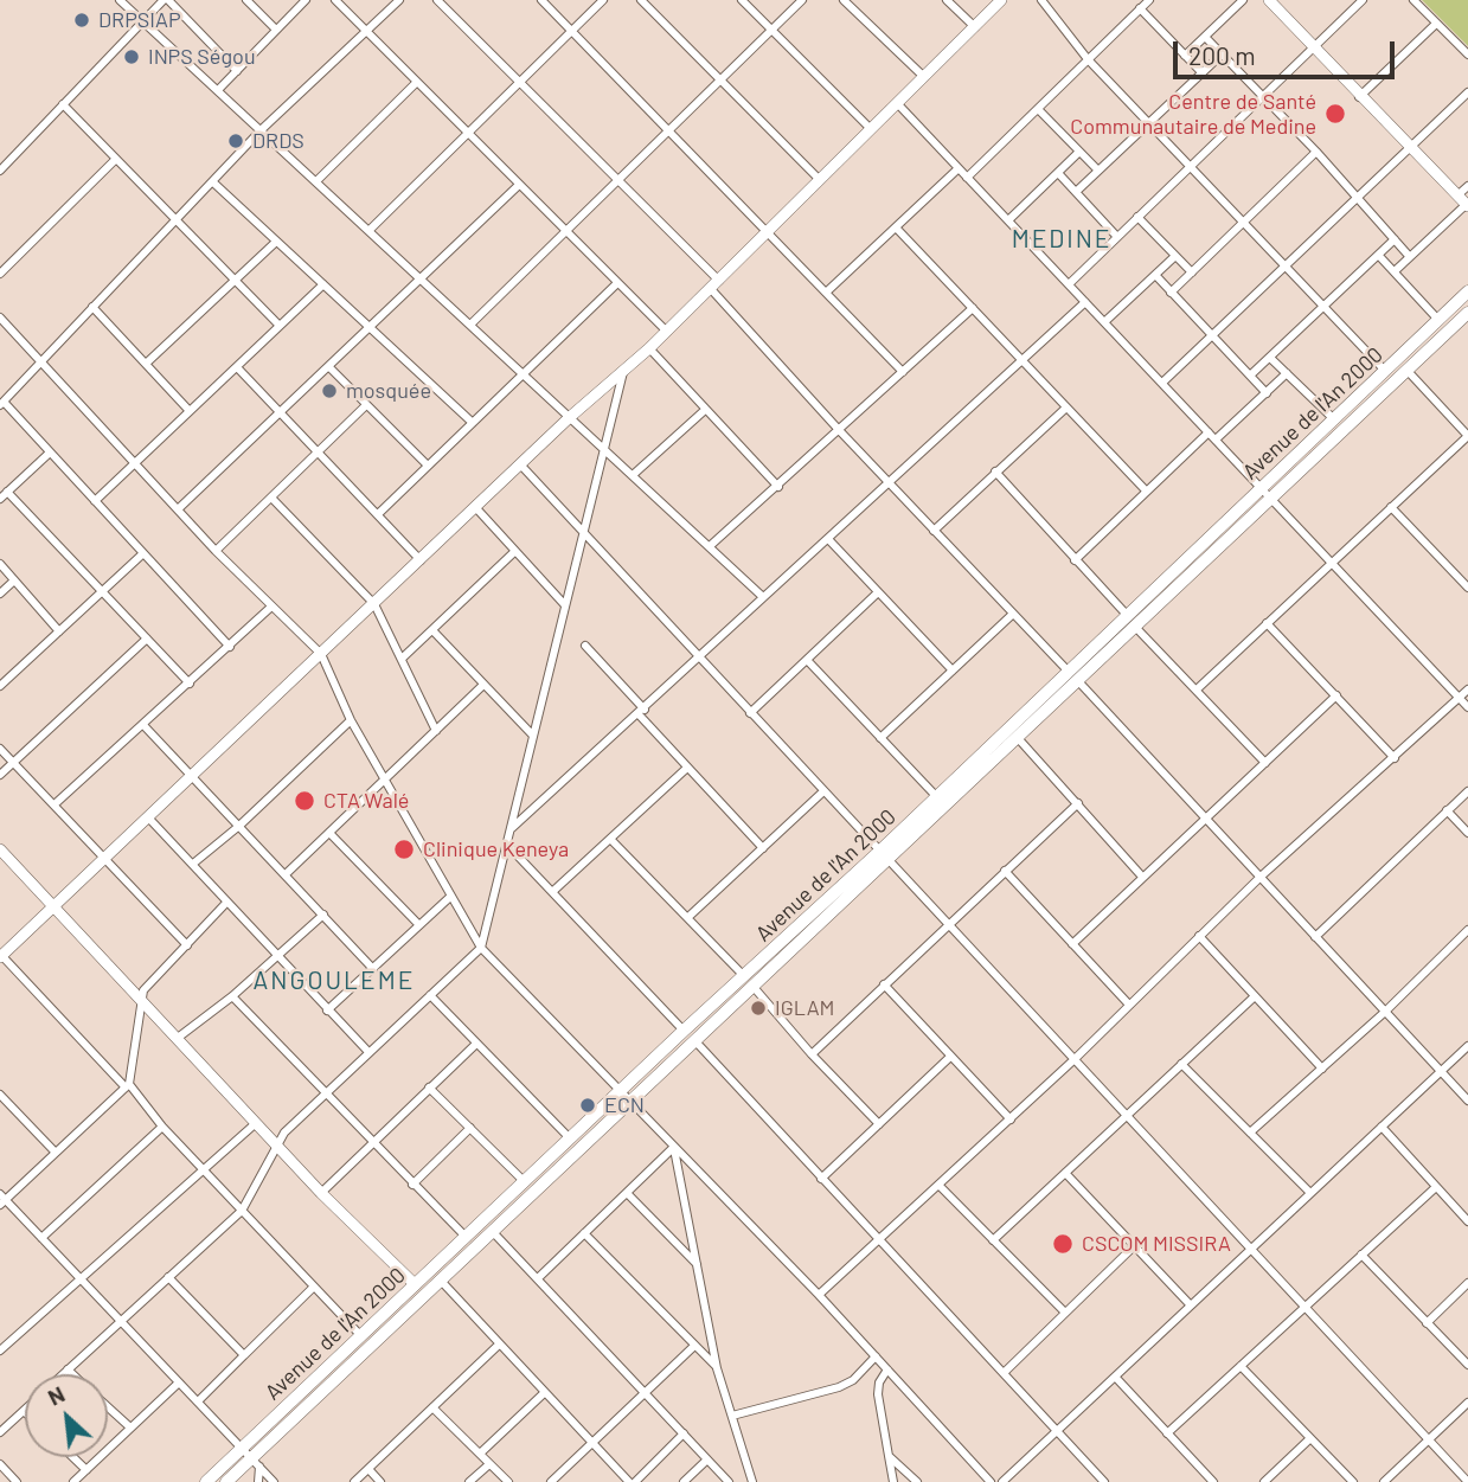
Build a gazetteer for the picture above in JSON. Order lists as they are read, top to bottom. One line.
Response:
{"streets":{"main road":["Avenue de l'An 2000"]},"districts":["MEDINE","ANGOULEME"],"places":["DRPSIAP","INPS Ségou","Centre de Santé Communautaire de Medine","DRDS","mosquée","CTA Walé","Clinique Keneya","IGLAM","ECN","CSCOM MISSIRA"],"scale_bar":"200 m","north":"top left"}
